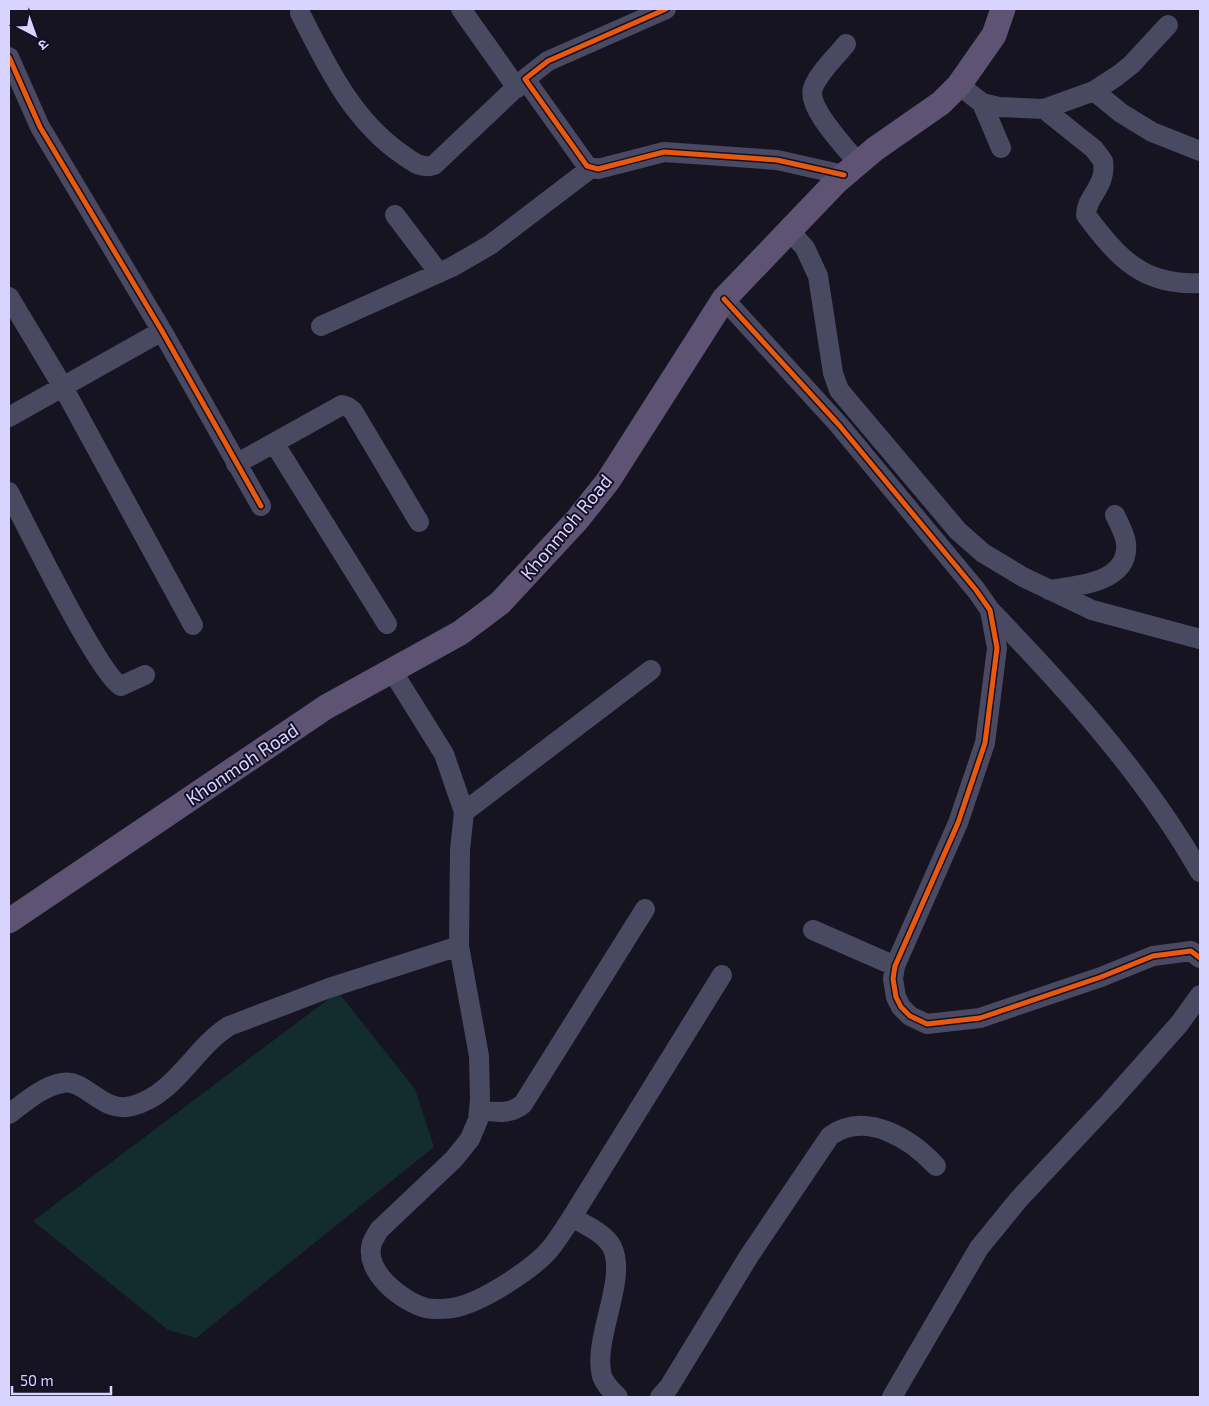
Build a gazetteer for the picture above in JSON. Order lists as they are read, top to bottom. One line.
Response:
{"streets":{"main road":["Khonmoh Road"]},"scale_bar":"50 m","north":"bottom right"}
